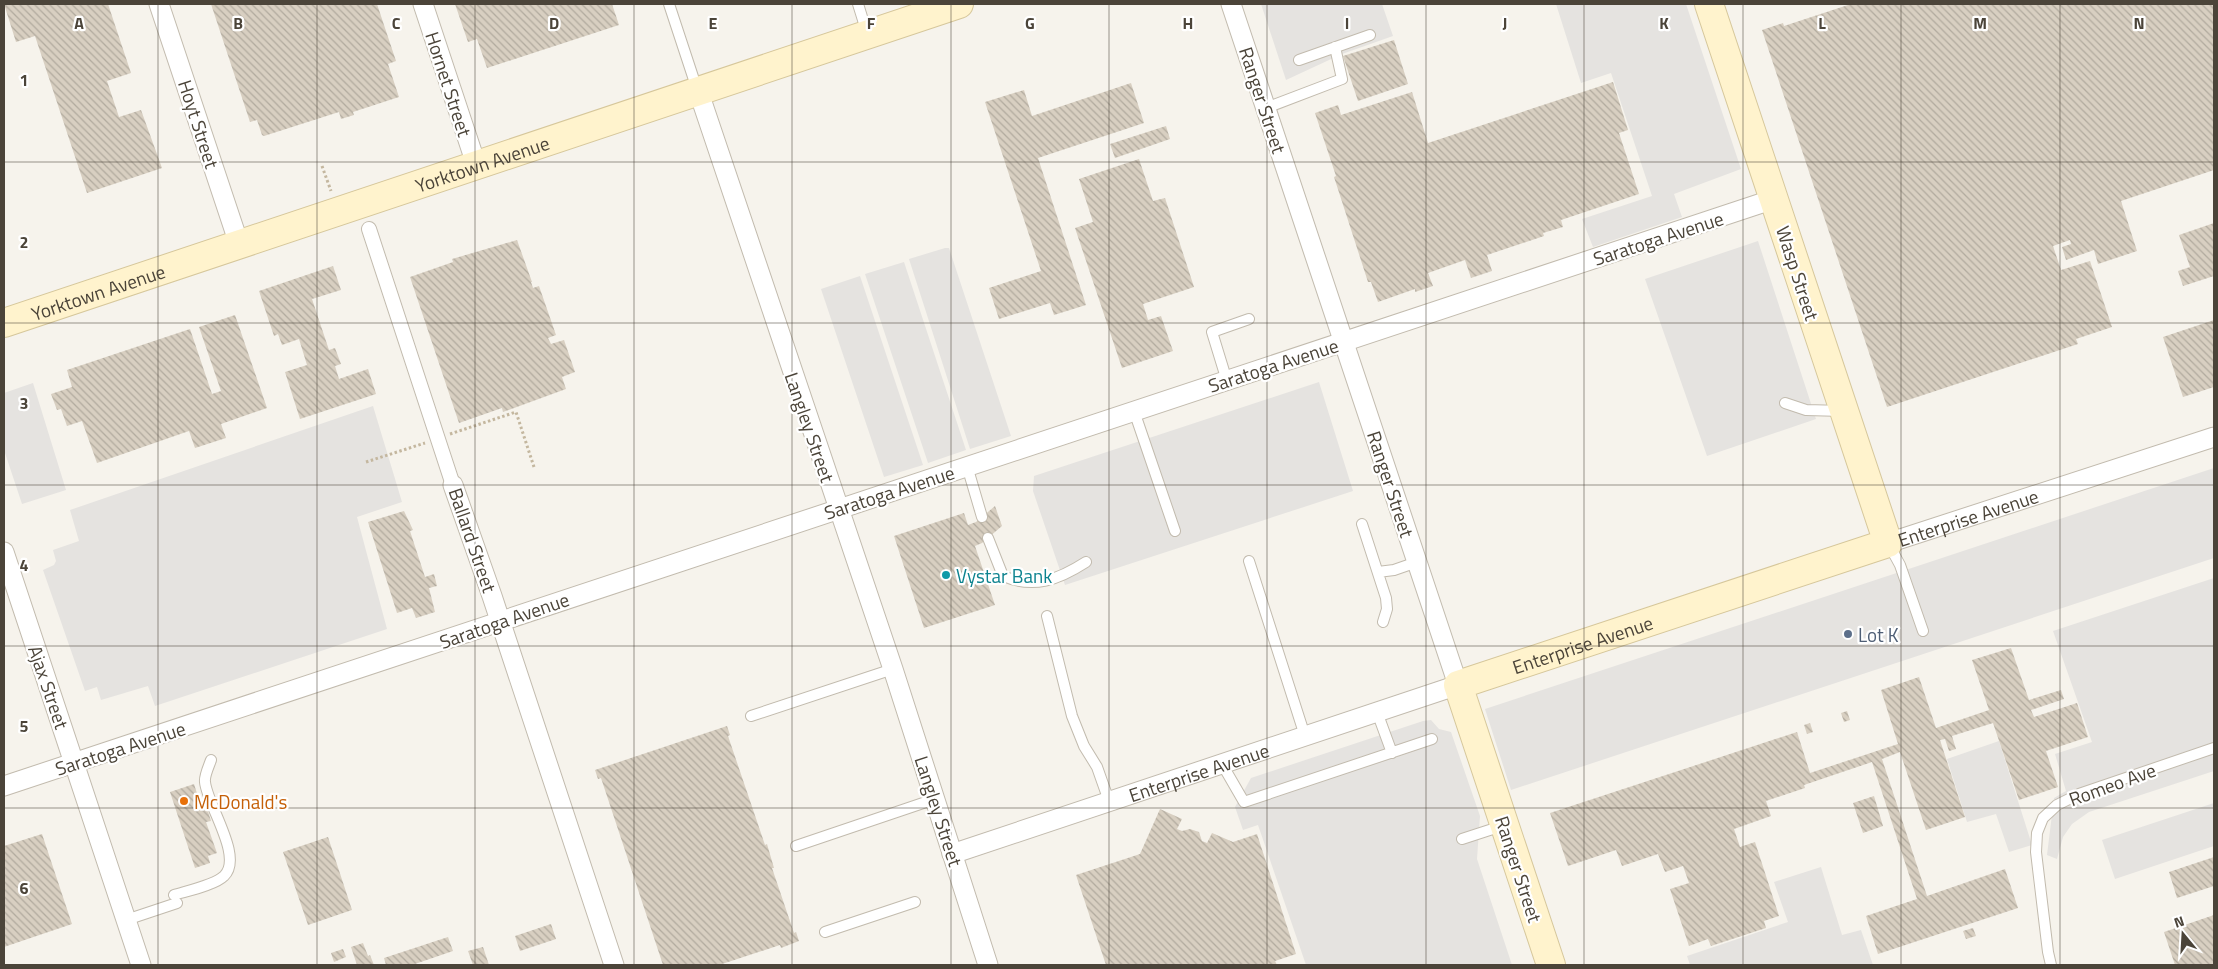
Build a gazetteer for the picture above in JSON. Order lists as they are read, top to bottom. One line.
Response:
{"streets":{"main road":["Ranger Street","Yorktown Avenue","Wasp Street","Enterprise Avenue"],"street":["Hornet Street","Hoyt Street","Saratoga Avenue","Langley Street","Ballard Street","Ajax Street"],"lane":["Romeo Ave"]},"crossings":[["Hornet Street","Yorktown Avenue"],["Ranger Street","Saratoga Avenue"],["Ranger Street","Enterprise Avenue"],["Hoyt Street","Yorktown Avenue"],["Yorktown Avenue","Langley Street"],["Saratoga Avenue","Wasp Street"],["Saratoga Avenue","Langley Street"],["Saratoga Avenue","Ballard Street"],["Saratoga Avenue","Ajax Street"],["Wasp Street","Enterprise Avenue"],["Langley Street","Enterprise Avenue"]],"places":["Vystar Bank","Lot K","McDonald's"],"north":"top","grid":{"columns":["A","B","C","D","E","F","G","H","I","J","K","L","M","N"],"rows":["1","2","3","4","5","6"]}}
